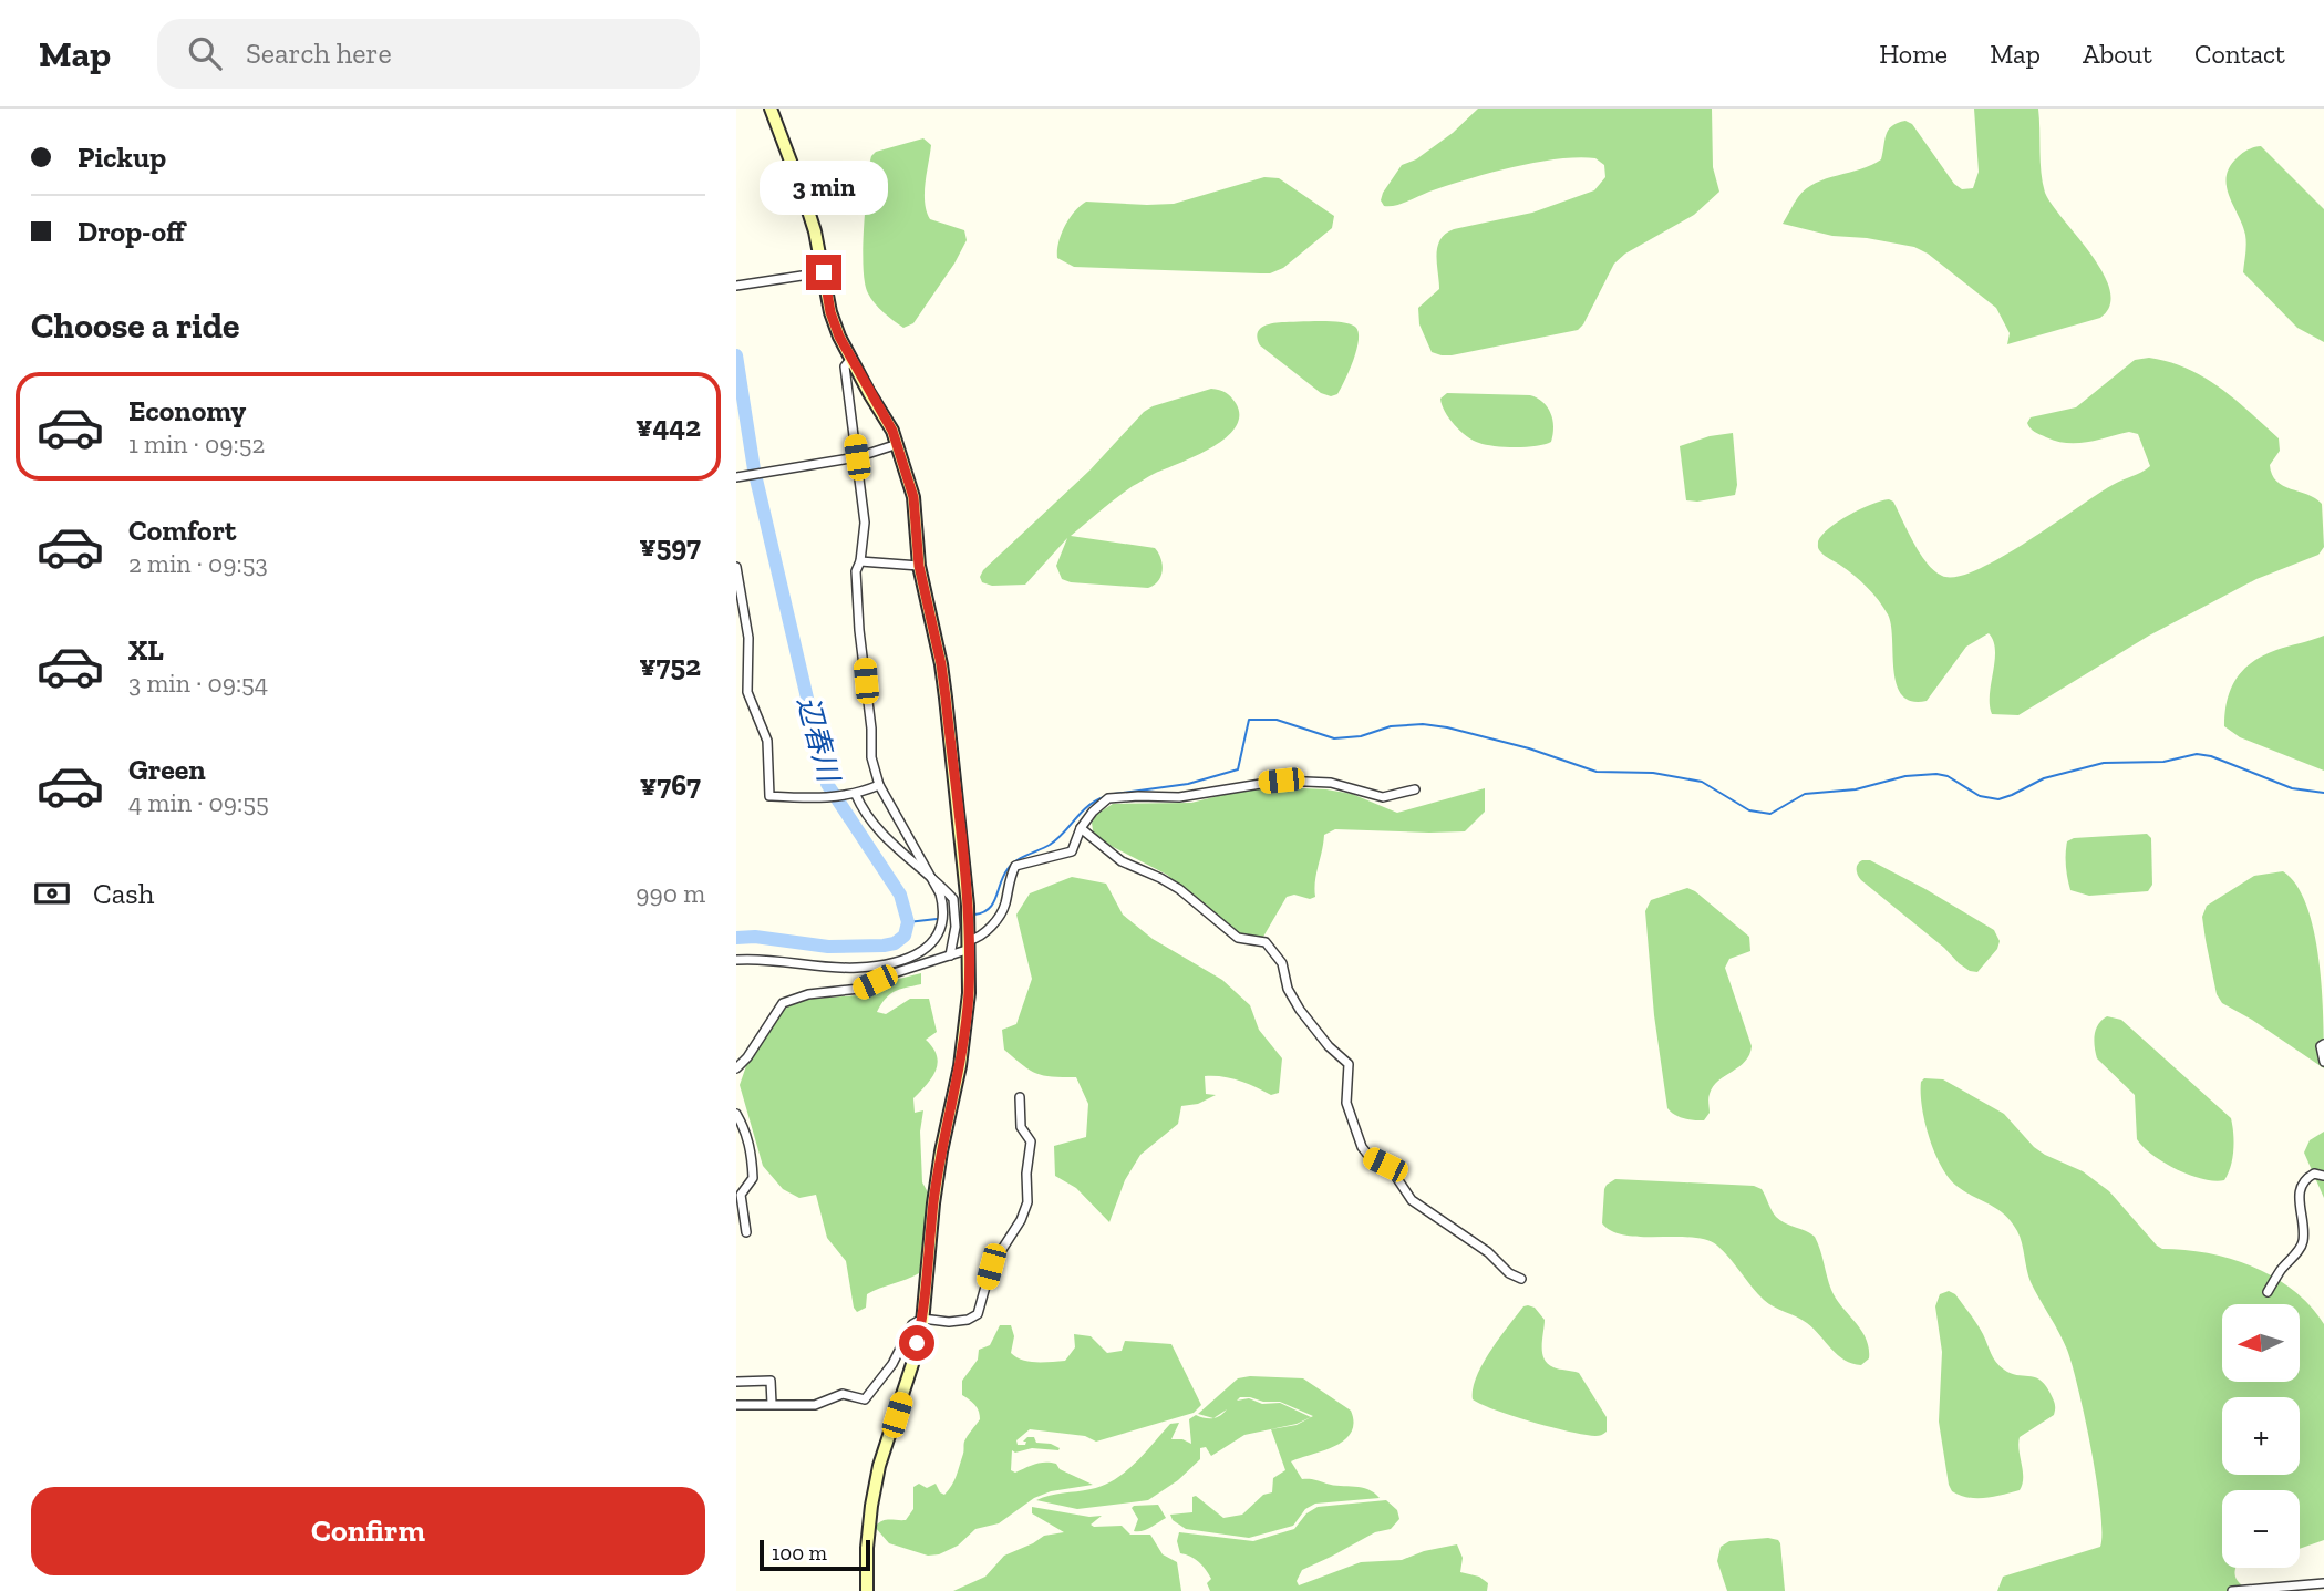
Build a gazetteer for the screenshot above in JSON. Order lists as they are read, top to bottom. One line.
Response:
{"water":["辺春川"],"scale_bar":"100 m","north":"left","page":{"header":"Map","search":"Search here","nav":["Home","Map","About","Contact"],"banner":["Pickup","Drop-off"],"bubble":"3 min","heading":"Choose a ride","list":[{"name":"Economy","note":"1 min · 09:52","value":"¥442"},{"name":"Comfort","note":"2 min · 09:53","value":"¥597"},{"name":"XL","note":"3 min · 09:54","value":"¥752"},{"name":"Green","note":"4 min · 09:55","value":"¥767"}],"pay":["Cash","990 m"],"map_buttons":["+","−"],"buttons":"Confirm","scale":"100 m"}}
